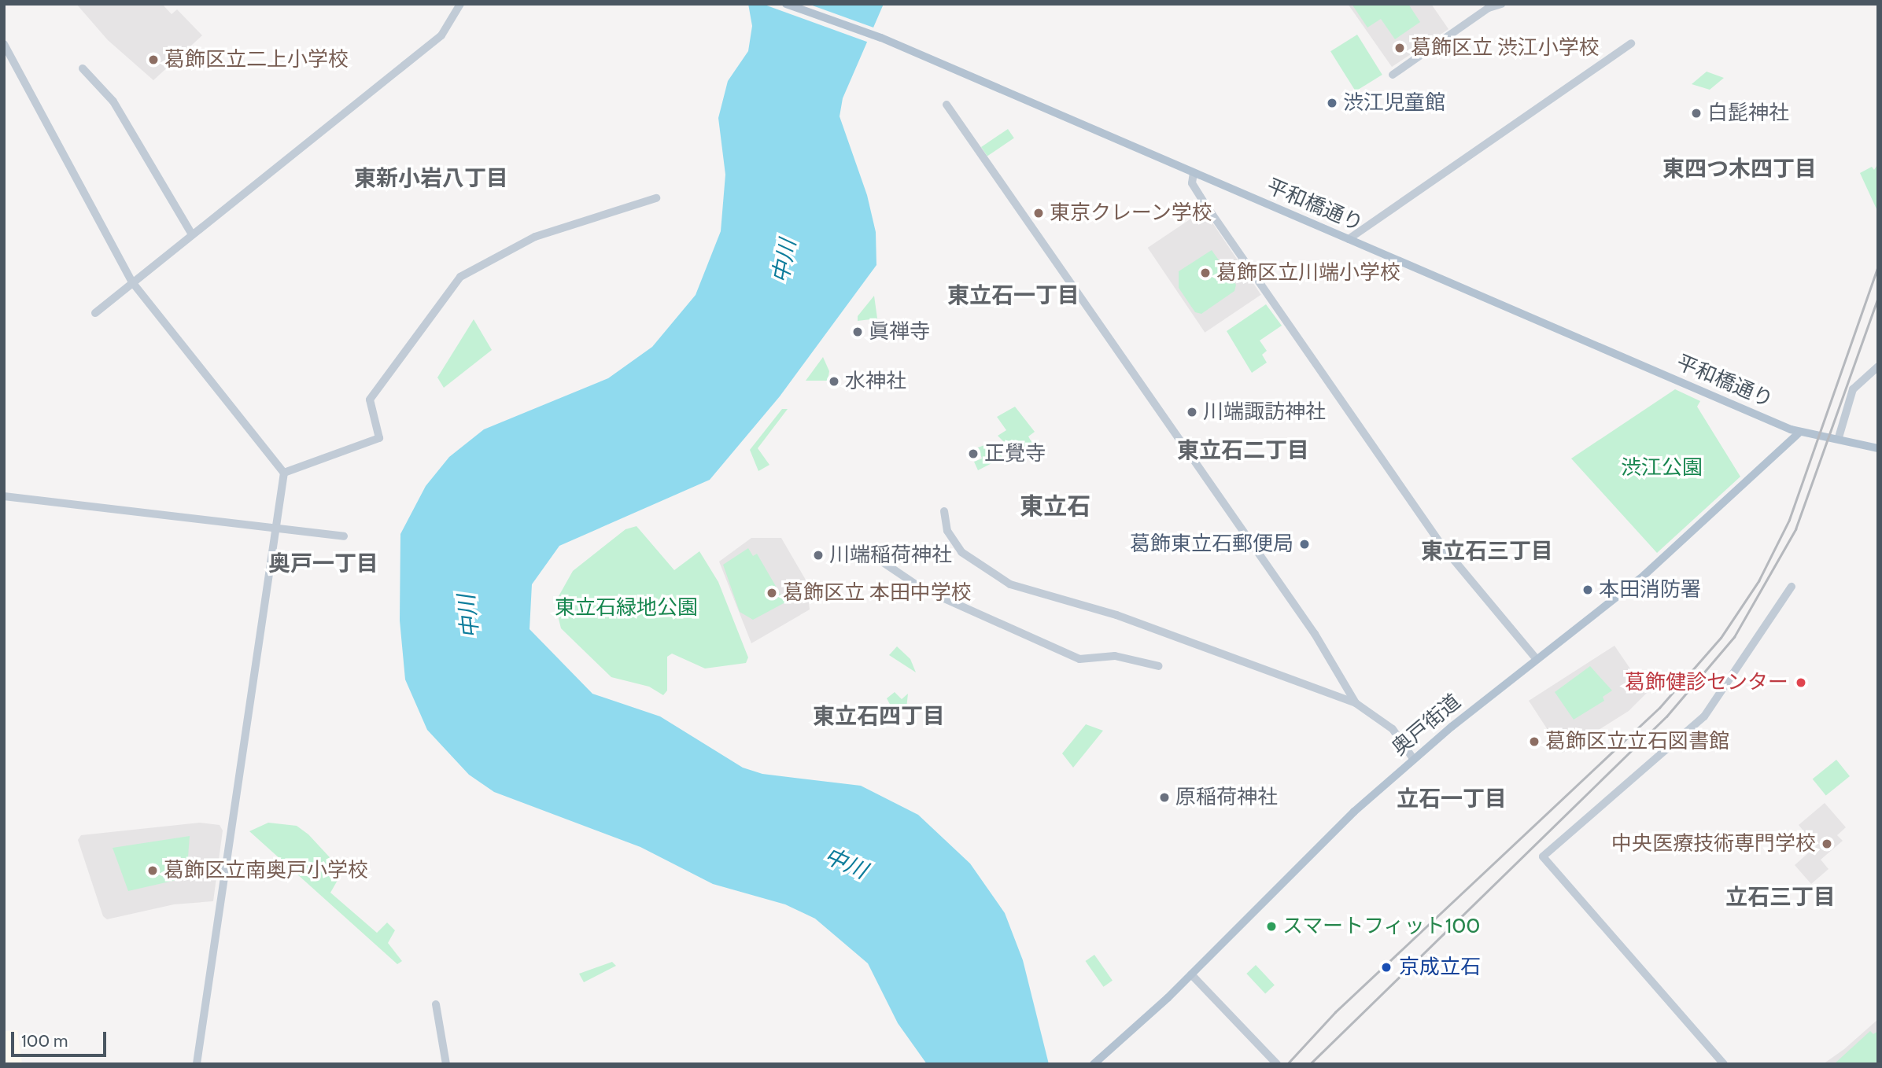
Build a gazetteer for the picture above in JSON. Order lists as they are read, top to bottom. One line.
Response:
{"streets":{"main road":["平和橋通り","奥戸街道"]},"crossings":[["平和橋通り","奥戸街道"]],"districts":["東四つ木四丁目","東新小岩八丁目","東立石一丁目","東立石二丁目","東立石","東立石三丁目","奥戸一丁目","東立石四丁目","立石一丁目","立石三丁目"],"water":["中川"],"parks":["渋江公園","東立石緑地公園"],"places":["葛飾区立 渋江小学校","葛飾区立二上小学校","渋江児童館","白髭神社","東京クレーン学校","葛飾区立川端小学校","眞禅寺","水神社","川端諏訪神社","正覺寺","葛飾東立石郵便局","川端稲荷神社","本田消防署","葛飾区立 本田中学校","葛飾健診センター","葛飾区立立石図書館","原稲荷神社","中央医療技術専門学校","葛飾区立南奥戸小学校","スマートフィット100","京成立石"],"scale_bar":"100 m"}
